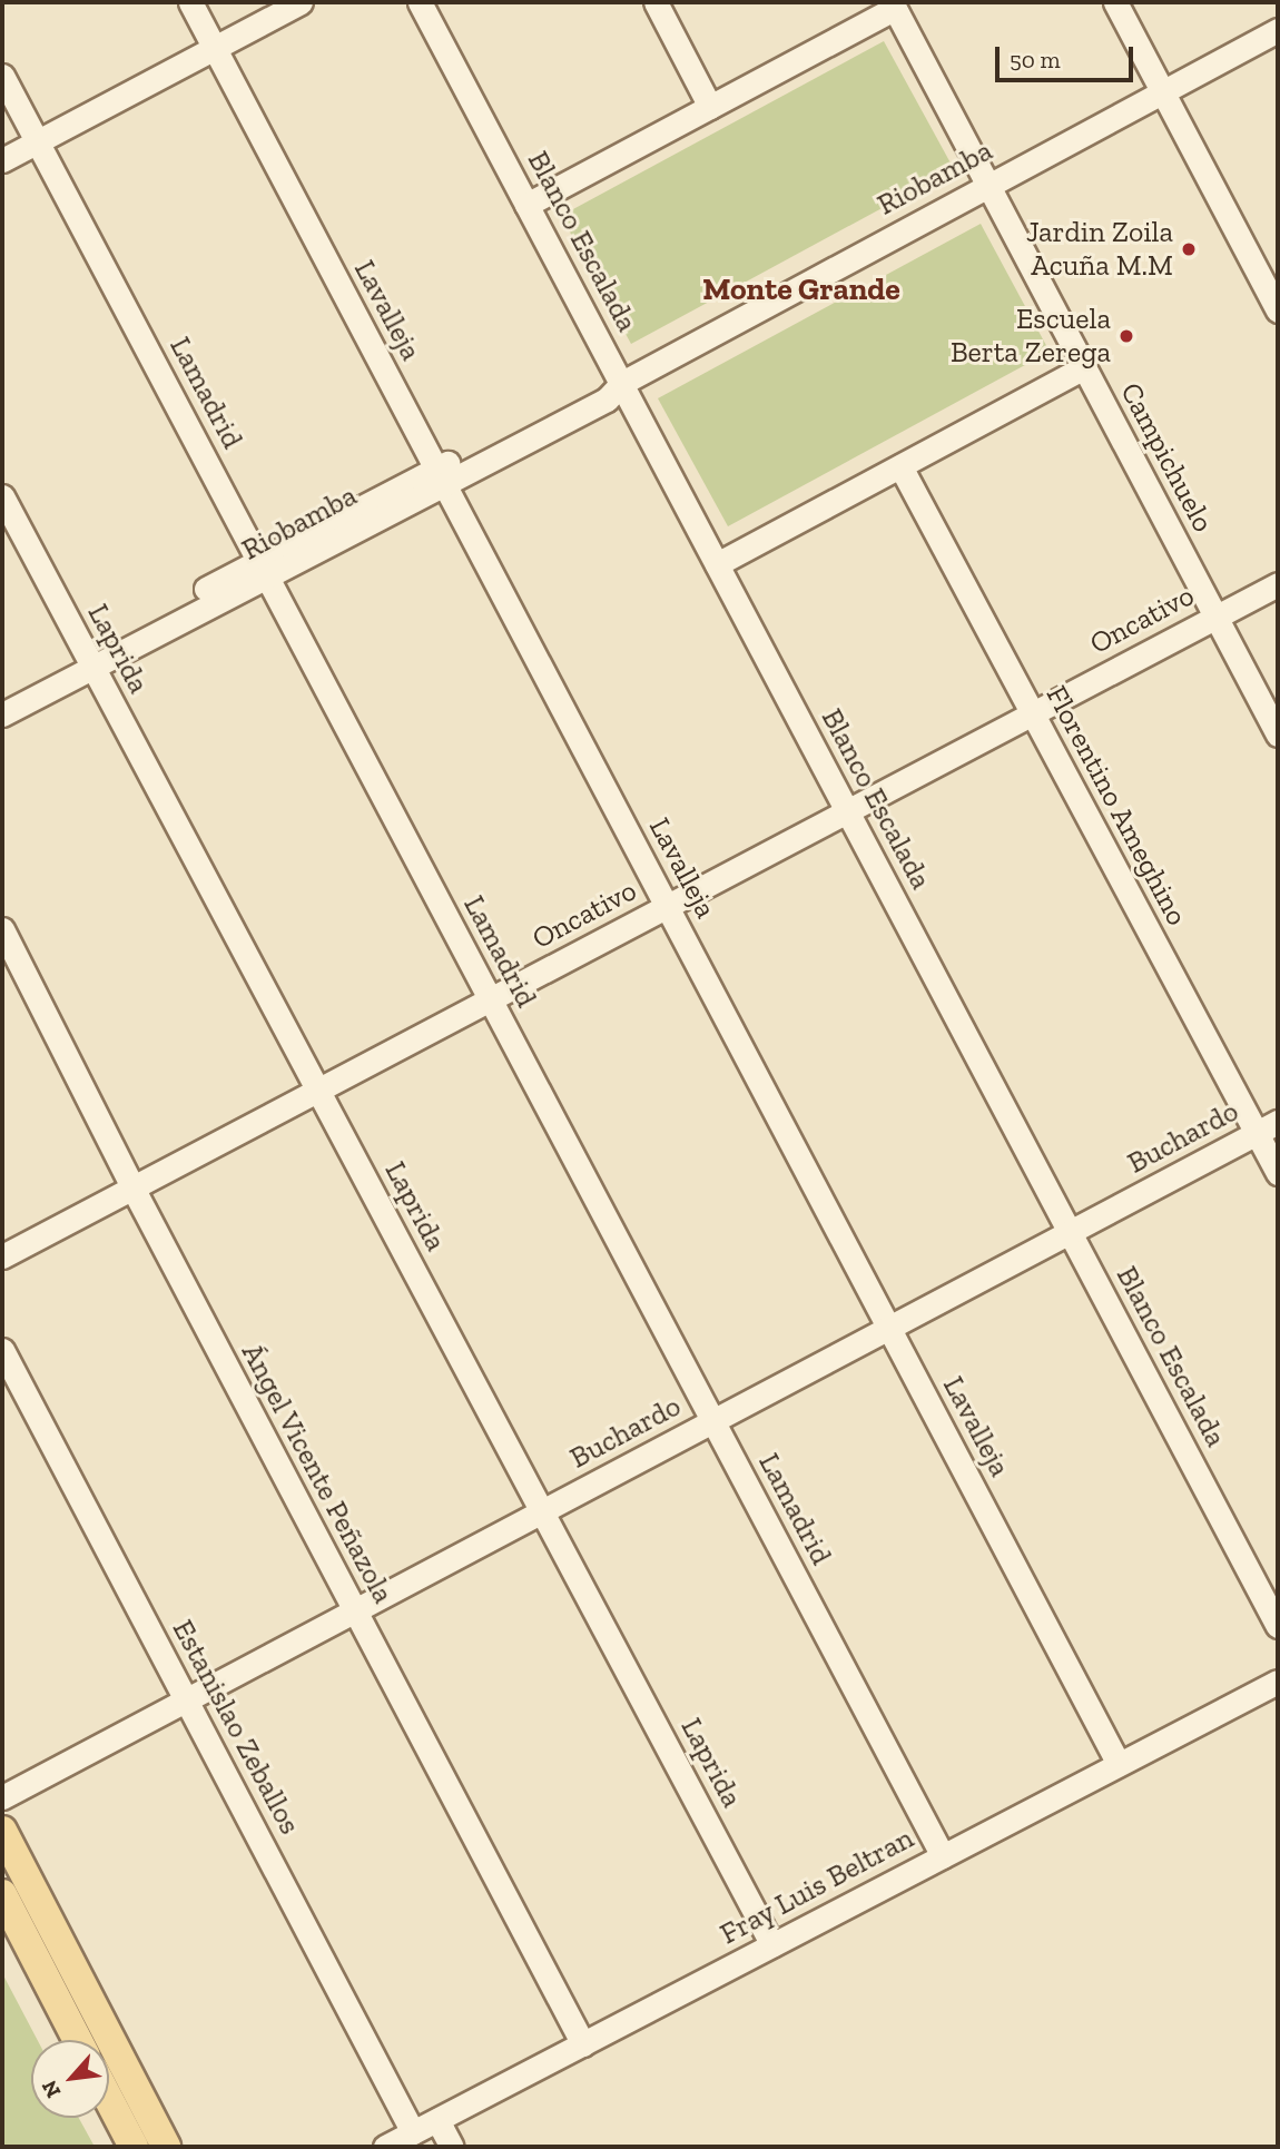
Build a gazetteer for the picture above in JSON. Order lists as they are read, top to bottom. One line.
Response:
{"streets":{"street":["Riobamba","Blanco Escalada","Lavalleja","Lamadrid","Campichuelo","Oncativo","Laprida","Florentino Ameghino","Buchardo","Ángel Vicente Peñazola","Estanislao Zeballos","Fray Luis Beltran"]},"crossings":[["Riobamba","Blanco Escalada"],["Riobamba","Lavalleja"],["Riobamba","Lamadrid"],["Riobamba","Campichuelo"],["Riobamba","Laprida"],["Blanco Escalada","Oncativo"],["Blanco Escalada","Buchardo"],["Lavalleja","Oncativo"],["Lavalleja","Buchardo"],["Lavalleja","Fray Luis Beltran"],["Lamadrid","Oncativo"],["Lamadrid","Buchardo"],["Lamadrid","Fray Luis Beltran"],["Campichuelo","Oncativo"],["Oncativo","Laprida"],["Oncativo","Florentino Ameghino"],["Oncativo","Ángel Vicente Peñazola"],["Laprida","Buchardo"],["Laprida","Fray Luis Beltran"],["Florentino Ameghino","Buchardo"],["Buchardo","Ángel Vicente Peñazola"],["Buchardo","Estanislao Zeballos"],["Ángel Vicente Peñazola","Fray Luis Beltran"],["Estanislao Zeballos","Fray Luis Beltran"]],"districts":["Monte Grande"],"places":["Jardin Zoila Acuña M.M","Escuela Berta Zerega"],"scale_bar":"50 m","north":"bottom left"}
